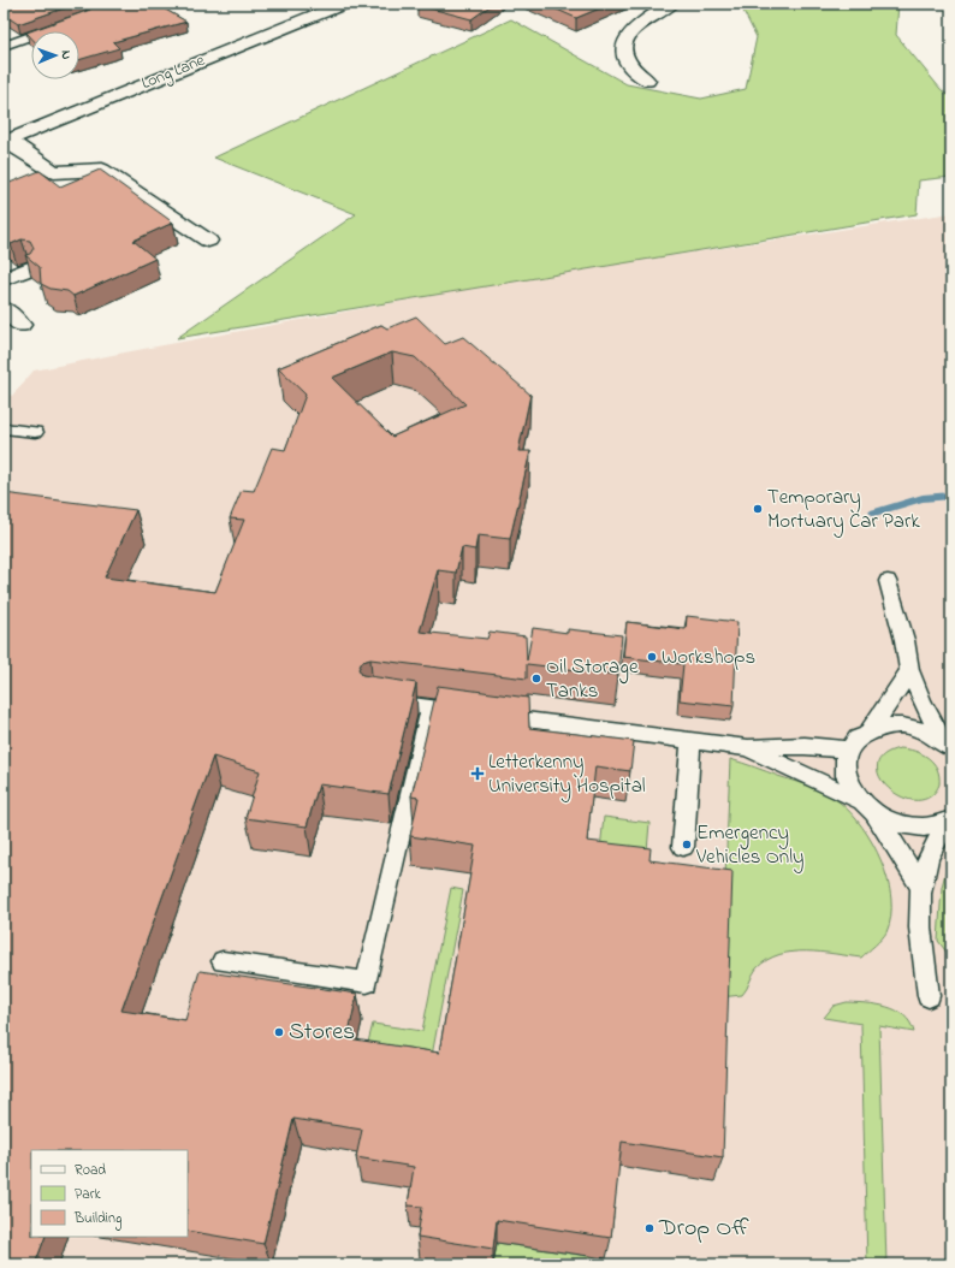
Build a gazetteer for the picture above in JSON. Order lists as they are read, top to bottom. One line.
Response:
{"streets":{"street":["Long Lane"]},"places":{"other":["Temporary Mortuary Car Park","Workshops","Oil Storage Tanks","Emergency Vehicles Only","Stores","Drop Off"],"health":["Letterkenny University Hospital"]},"legend":["Road","Park","Building"],"north":"right"}
